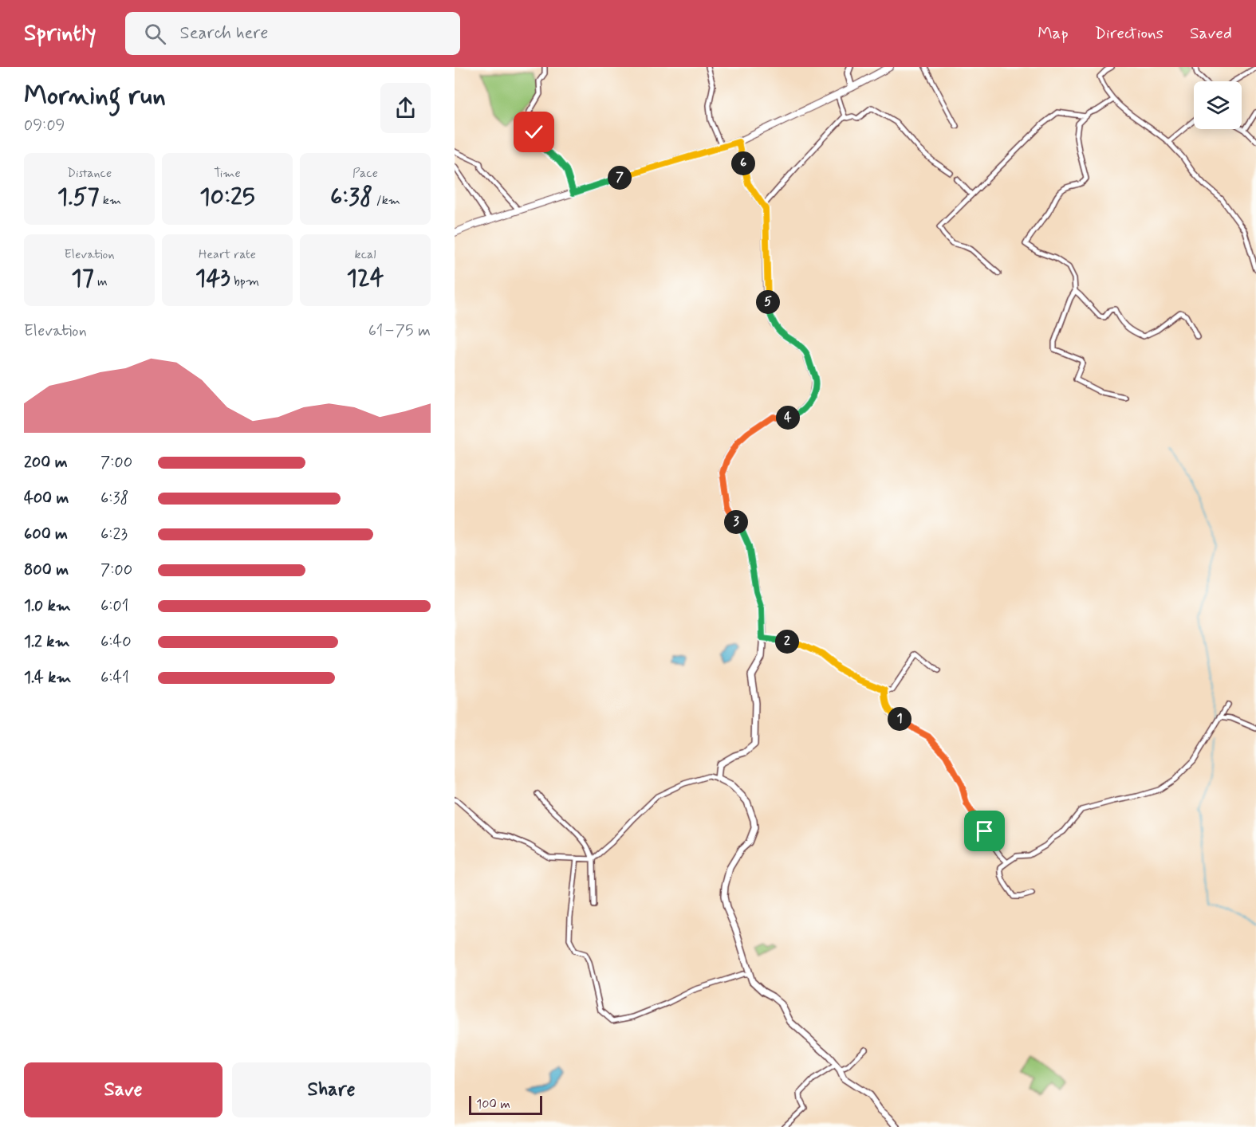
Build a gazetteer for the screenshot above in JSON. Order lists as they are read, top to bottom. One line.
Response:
{"scale_bar":"100 m","page":{"header":"Sprintly","search":"Search here","nav":["Map","Directions","Saved"],"heading":["Morning run","09:09"],"stats":[["Distance","1.57 km"],["Time","10:25"],["Pace","6:38 /km"],["Elevation","17 m"],["Heart rate","143 bpm"],["kcal","124"]],"pins":["6","7","5","4","3","2","1"],"chart":["Elevation","61–75 m"],"list":[{"name":"200 m","note":"7:00"},{"name":"400 m","note":"6:38"},{"name":"600 m","note":"6:23"},{"name":"800 m","note":"7:00"},{"name":"1.0 km","note":"6:01"},{"name":"1.2 km","note":"6:40"},{"name":"1.4 km","note":"6:41"}],"buttons":["Save","Share"],"scale":"100 m"}}
